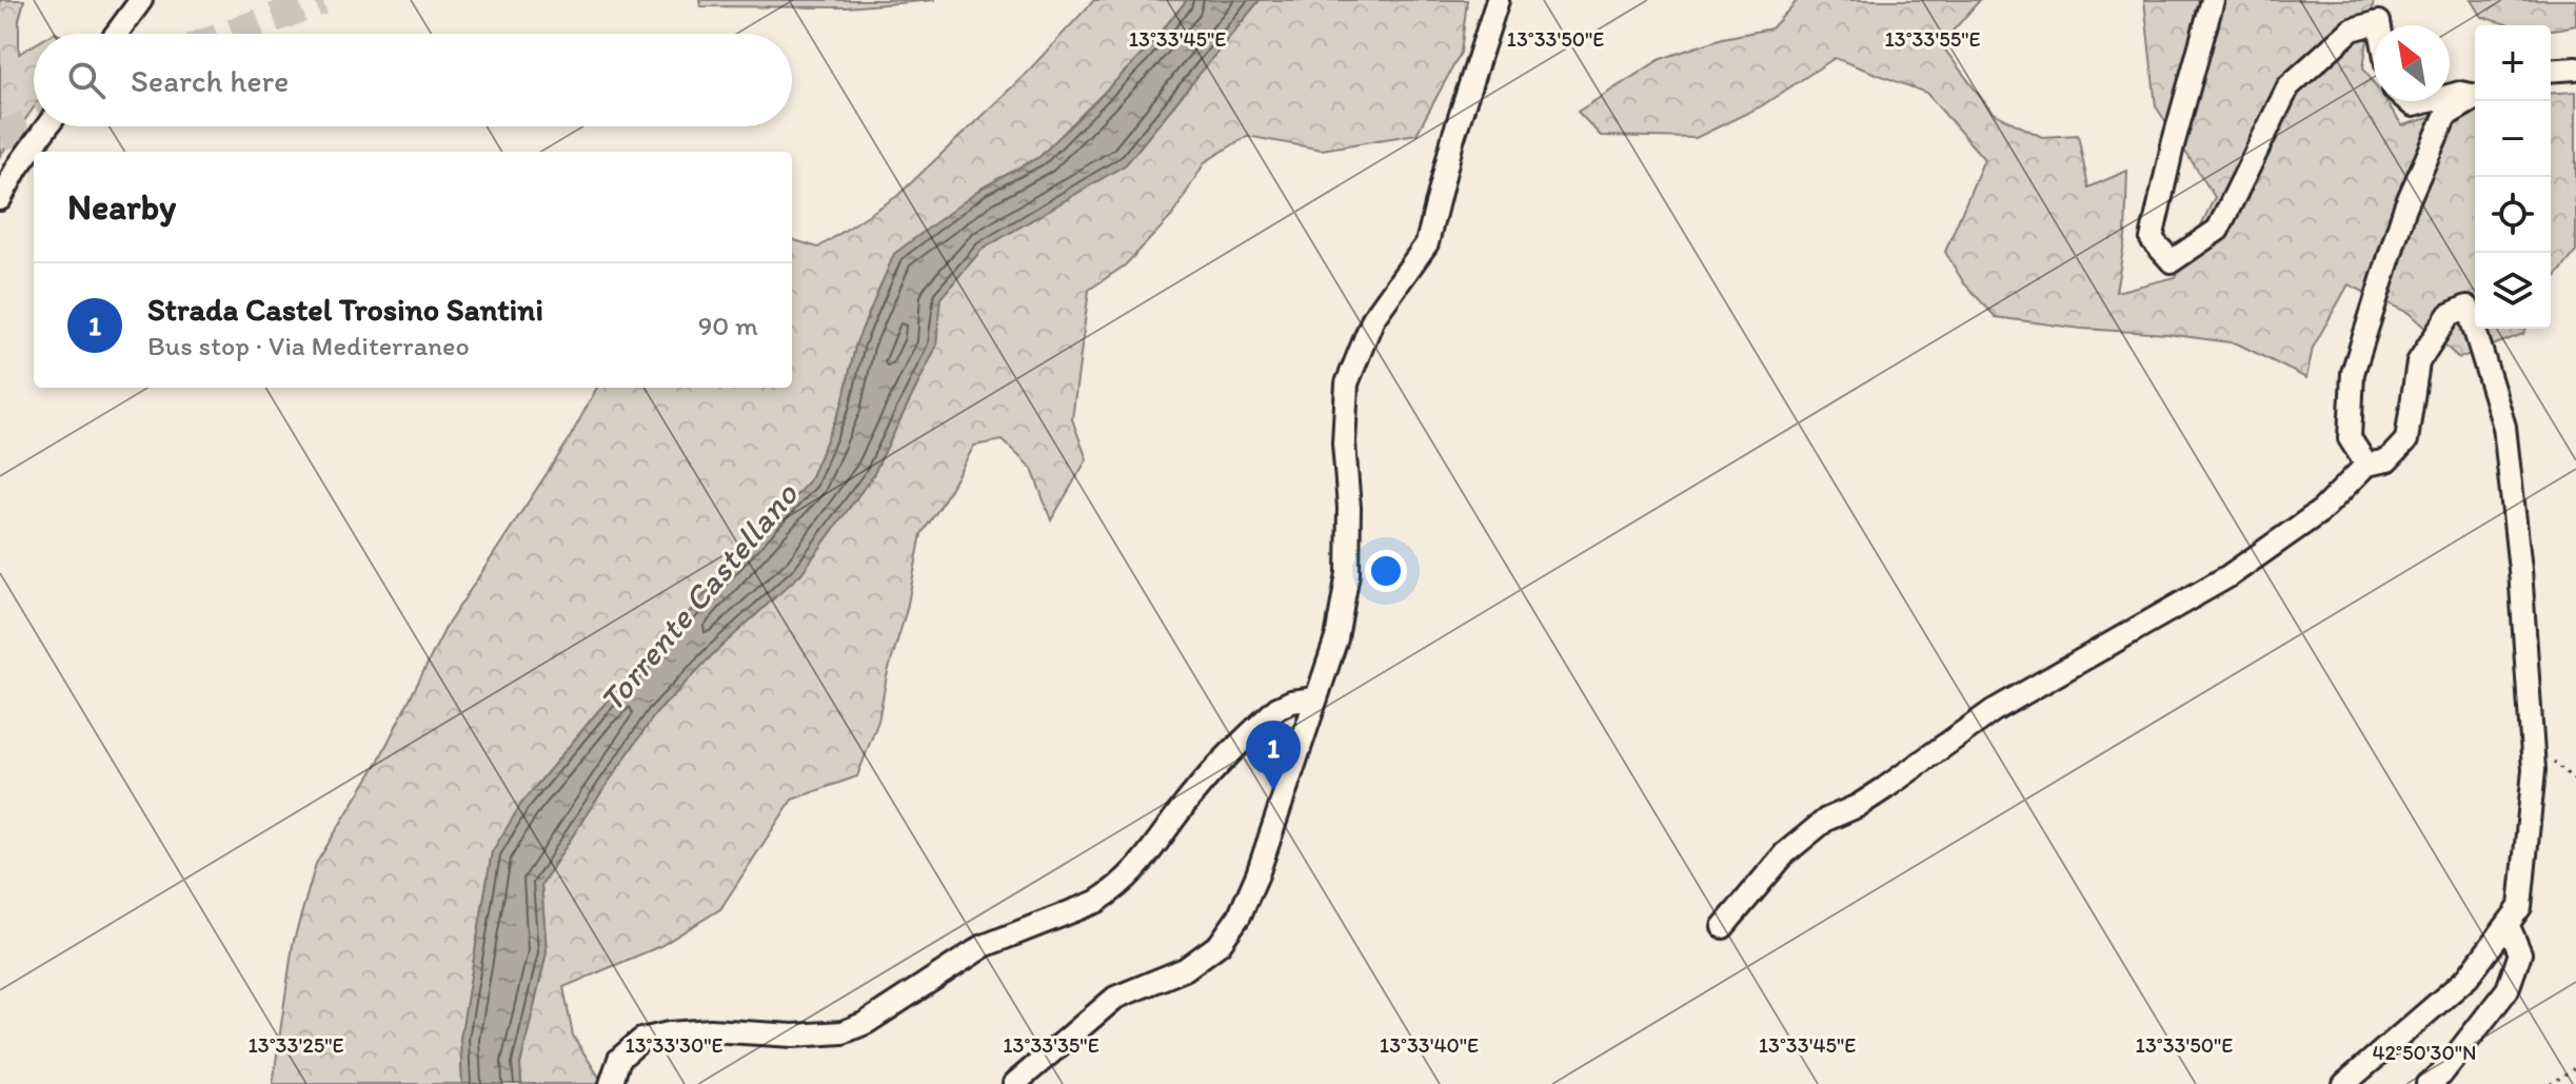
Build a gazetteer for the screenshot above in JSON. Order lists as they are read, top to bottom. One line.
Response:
{"water":["Torrente Castellano"],"north":"top left","page":{"map_buttons":["+","−"],"search":"Search here","heading":"Nearby","list":[{"mark":"1","name":"Strada Castel Trosino Santini","note":"Bus stop · Via Mediterraneo","value":"90 m"}],"pins":"1"},"coordinates":["13°33'45\"E","13°33'50\"E","13°33'55\"E","13°33'25\"E","13°33'30\"E","13°33'35\"E","13°33'40\"E","42°50'30\"N"]}
